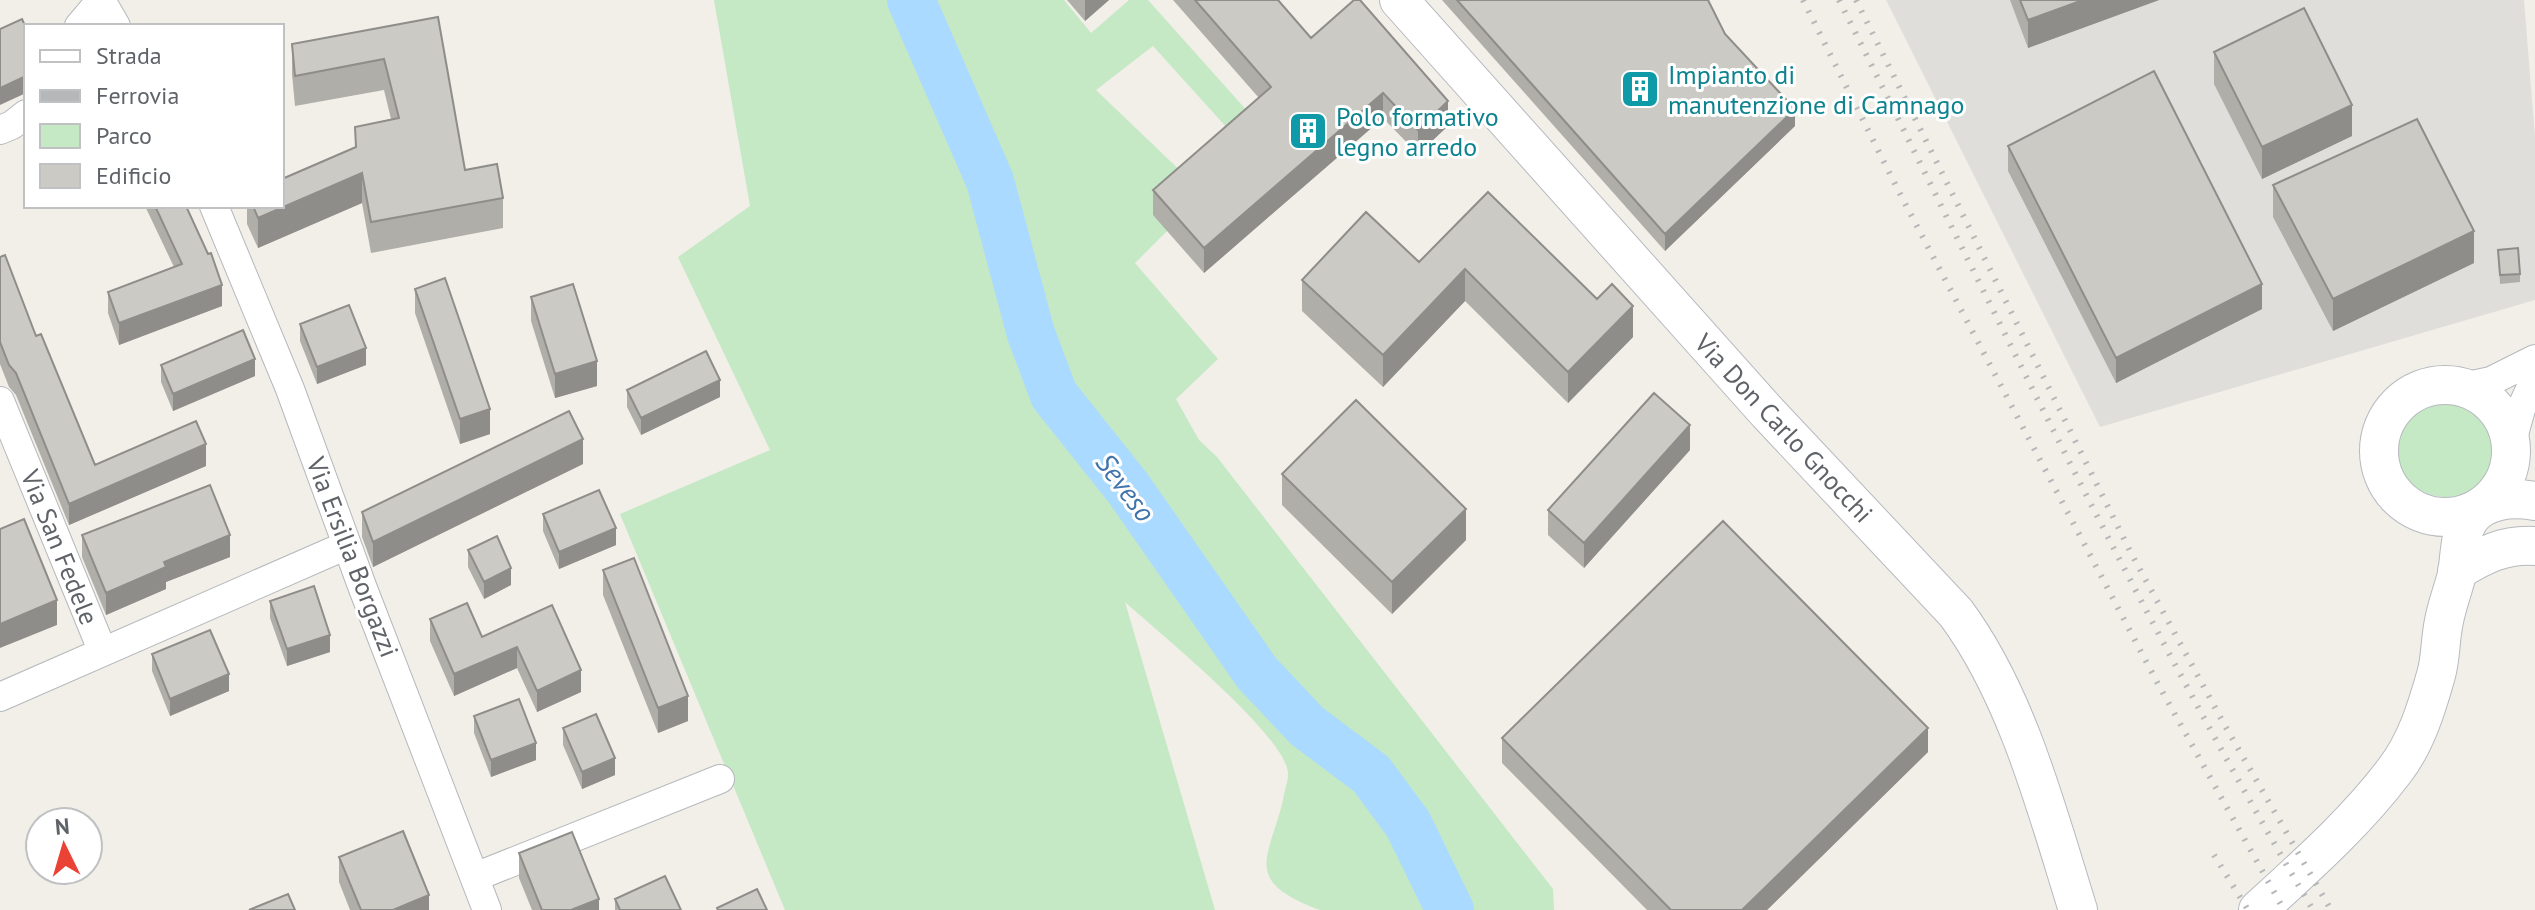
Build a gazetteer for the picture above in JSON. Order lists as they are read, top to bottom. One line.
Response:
{"streets":{"street":["Via Don Carlo Gnocchi","Via San Fedele","Via Ersilia Borgazzi"]},"crossings":[["Via San Fedele","Via Ersilia Borgazzi"]],"water":["Seveso"],"places":{"building":["Impianto di manutenzione di Camnago","Polo formativo legno arredo"]},"legend":["Strada","Ferrovia","Parco","Edificio"],"north":"top"}
